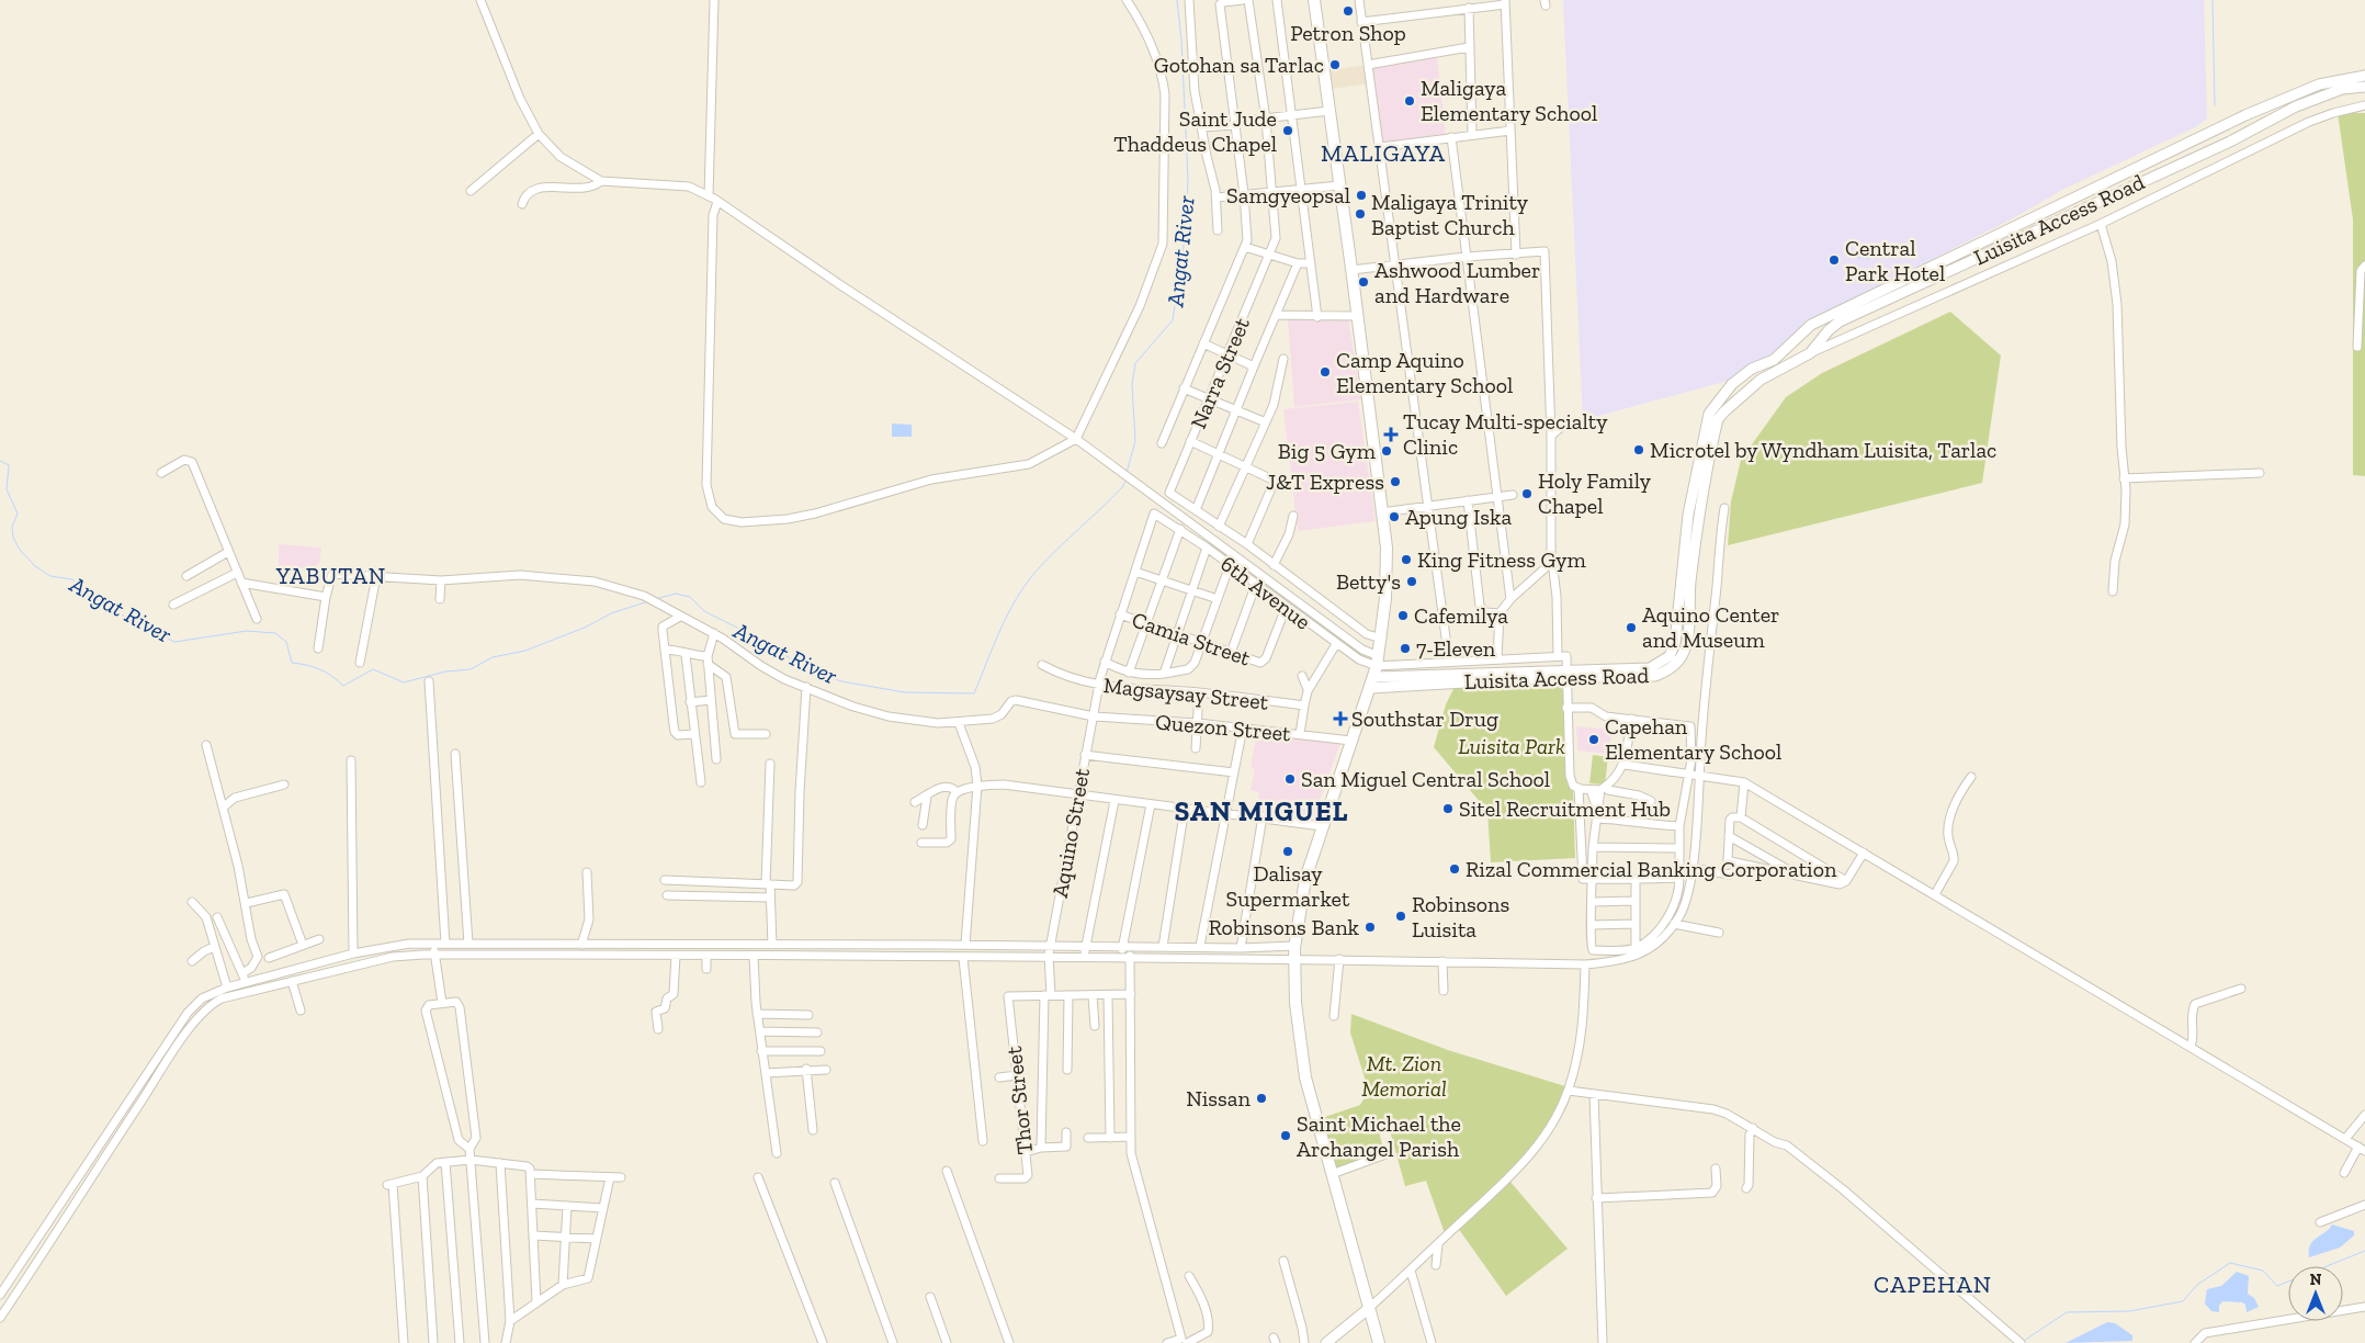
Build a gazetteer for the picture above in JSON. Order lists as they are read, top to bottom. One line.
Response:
{"streets":{"main road":["Luisita Access Road"],"street":["Narra Street","6th Avenue","Camia Street","Magsaysay Street","Quezon Street","Aquino Street","Thor Street"]},"crossings":[["Luisita Access Road","6th Avenue"],["6th Avenue","Camia Street"],["6th Avenue","Aquino Street"],["Camia Street","Aquino Street"],["Magsaysay Street","Quezon Street"],["Magsaysay Street","Aquino Street"],["Quezon Street","Aquino Street"],["Aquino Street","Thor Street"]],"districts":["MALIGAYA","YABUTAN","SAN MIGUEL","CAPEHAN"],"water":["Angat River"],"parks":["Luisita Park","Mt. Zion Memorial"],"places":{"other":["Petron Shop","Gotohan sa Tarlac","Maligaya Elementary School","Saint Jude Thaddeus Chapel","Samgyeopsal","Maligaya Trinity Baptist Church","Central Park Hotel","Ashwood Lumber and Hardware","Camp Aquino Elementary School","Microtel by Wyndham Luisita, Tarlac","Big 5 Gym","J&T Express","Holy Family Chapel","Apung Iska","King Fitness Gym","Betty's","Cafemilya","Aquino Center and Museum","7-Eleven","Capehan Elementary School","San Miguel Central School","Sitel Recruitment Hub","Dalisay Supermarket","Rizal Commercial Banking Corporation","Robinsons Luisita","Robinsons Bank","Nissan","Saint Michael the Archangel Parish"],"health":["Tucay Multi-specialty Clinic","Southstar Drug"]},"north":"top"}
